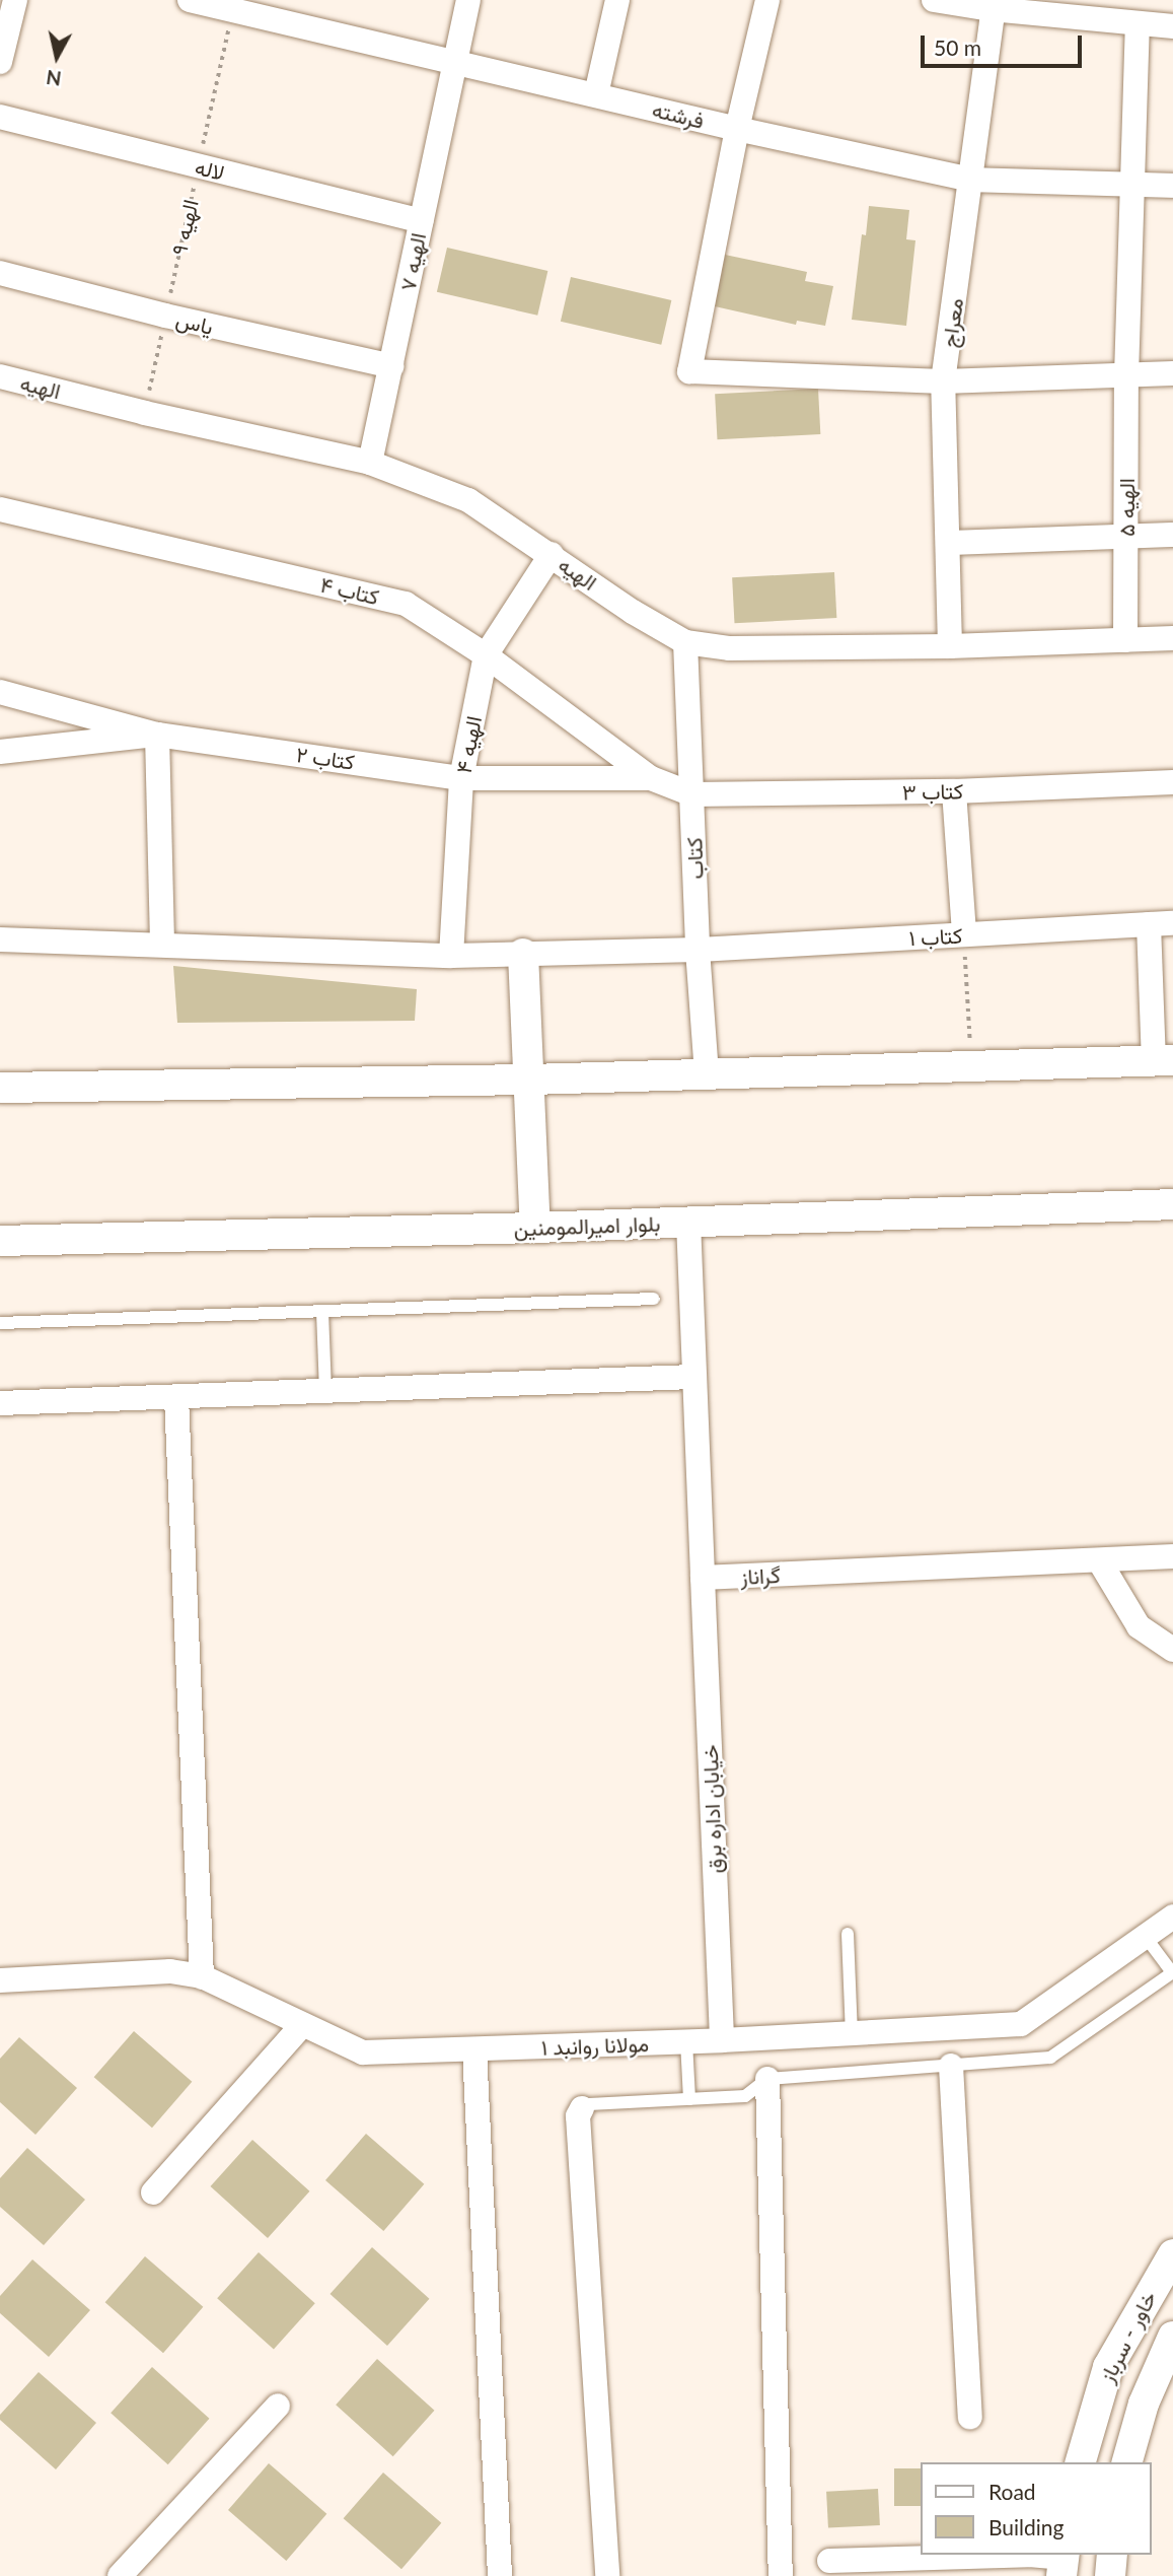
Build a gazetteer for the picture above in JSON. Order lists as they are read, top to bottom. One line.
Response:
{"streets":{"street":["فرشته","لاله","الهیه ۷","یاس","معراج","الهیه","الهیه ۵","کتاب ۴","الهیه ۴","کتاب ۲","کتاب ۳","کتاب","کتاب ۱","بلوار امیرالمومنین","گراناز","خیابان اداره برق","مولانا روانبد ۱","خاور - سرباز"],"path":["الهیه ۹"]},"crossings":[["فرشته","الهیه ۹"],["فرشته","الهیه ۷"],["فرشته","معراج"],["فرشته","الهیه ۵"],["لاله","الهیه ۹"],["لاله","الهیه ۷"],["الهیه ۹","یاس"],["الهیه ۹","الهیه"],["الهیه ۷","یاس"],["الهیه ۷","الهیه"],["معراج","الهیه"],["الهیه","الهیه ۵"],["الهیه","الهیه ۴"],["الهیه","کتاب"],["کتاب ۴","الهیه ۴"],["کتاب ۴","کتاب ۲"],["الهیه ۴","کتاب ۲"],["الهیه ۴","کتاب ۱"],["کتاب ۳","کتاب"],["کتاب","کتاب ۱"],["گراناز","خیابان اداره برق"],["خیابان اداره برق","مولانا روانبد ۱"]],"legend":["Road","Building"],"scale_bar":"50 m","north":"bottom"}
